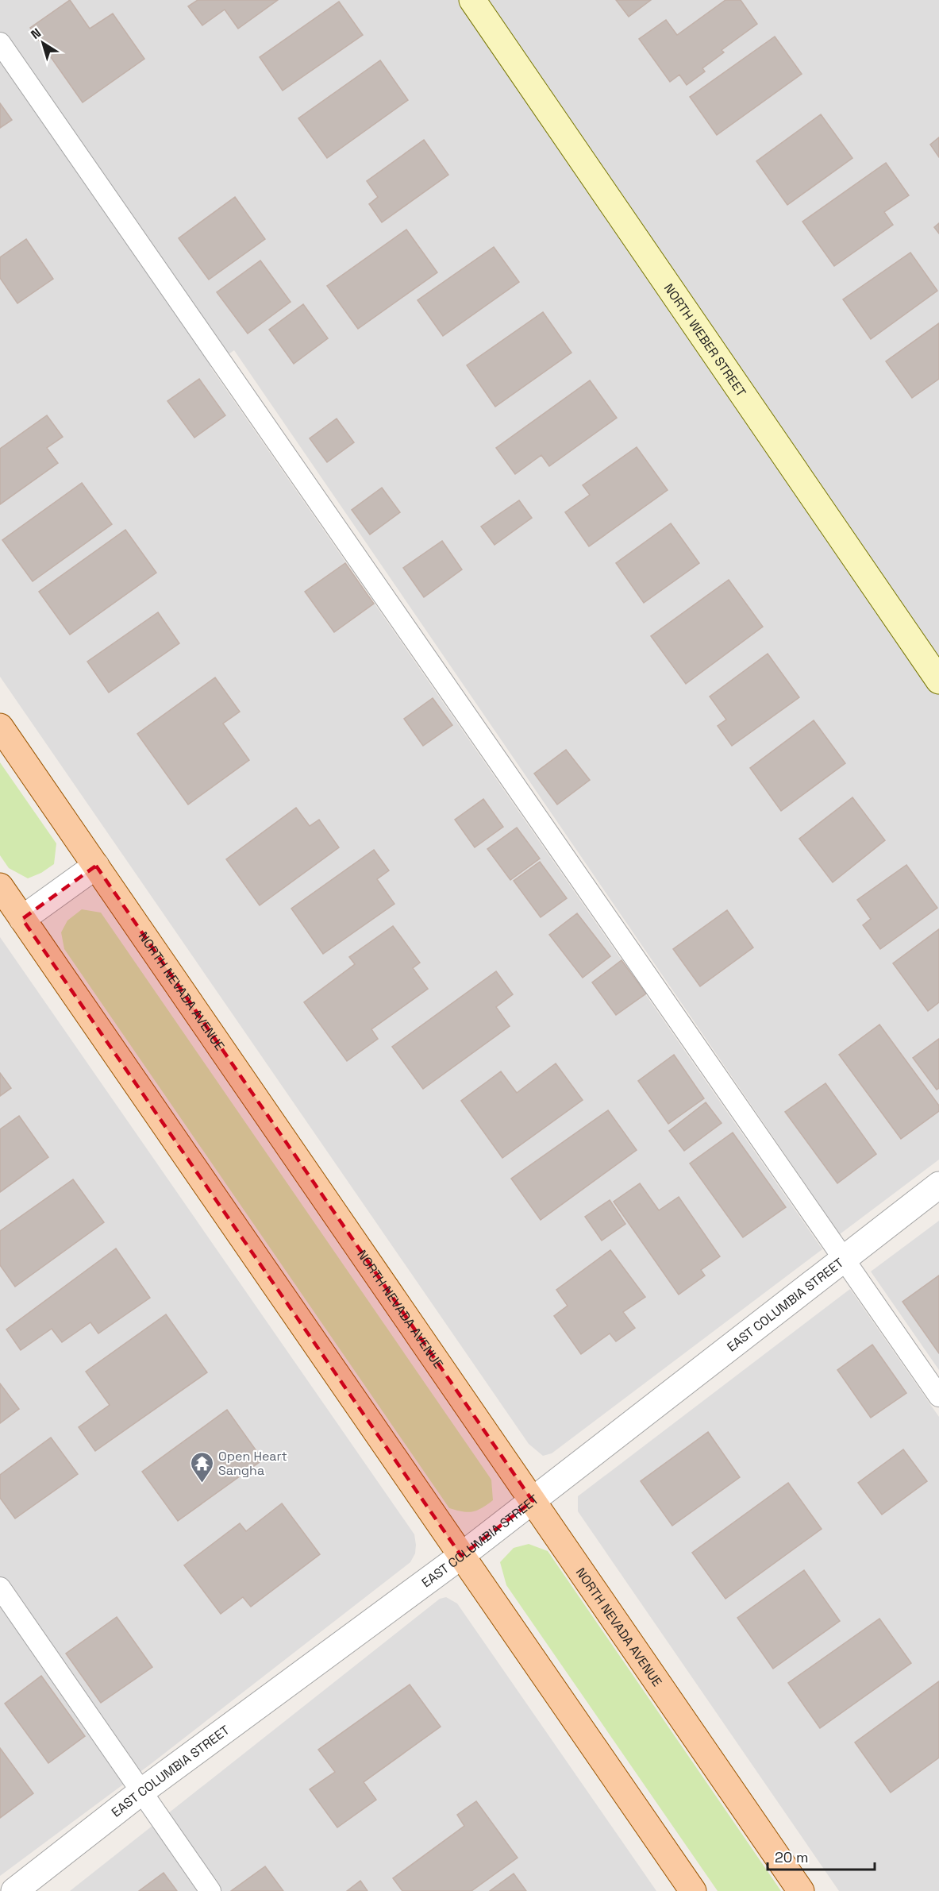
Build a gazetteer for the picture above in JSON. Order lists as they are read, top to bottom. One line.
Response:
{"streets":{"main road":["NORTH NEVADA AVENUE"],"street":["NORTH WEBER STREET","EAST COLUMBIA STREET"]},"crossings":[["NORTH NEVADA AVENUE","EAST COLUMBIA STREET"]],"places":{"temple":["Open Heart Sangha"]},"scale_bar":"20 m","north":"top left"}
